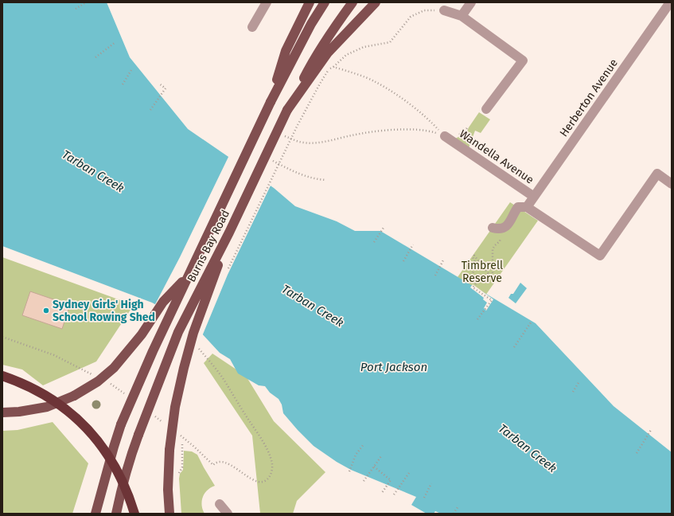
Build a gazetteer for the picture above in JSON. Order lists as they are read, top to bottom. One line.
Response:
{"streets":{"main road":["Burns Bay Road"],"street":["Herberton Avenue","Wandella Avenue"]},"crossings":[["Herberton Avenue","Wandella Avenue"]],"water":["Tarban Creek","Port Jackson"],"parks":["Timbrell Reserve"],"places":["Sydney Girls' High School Rowing Shed"]}
